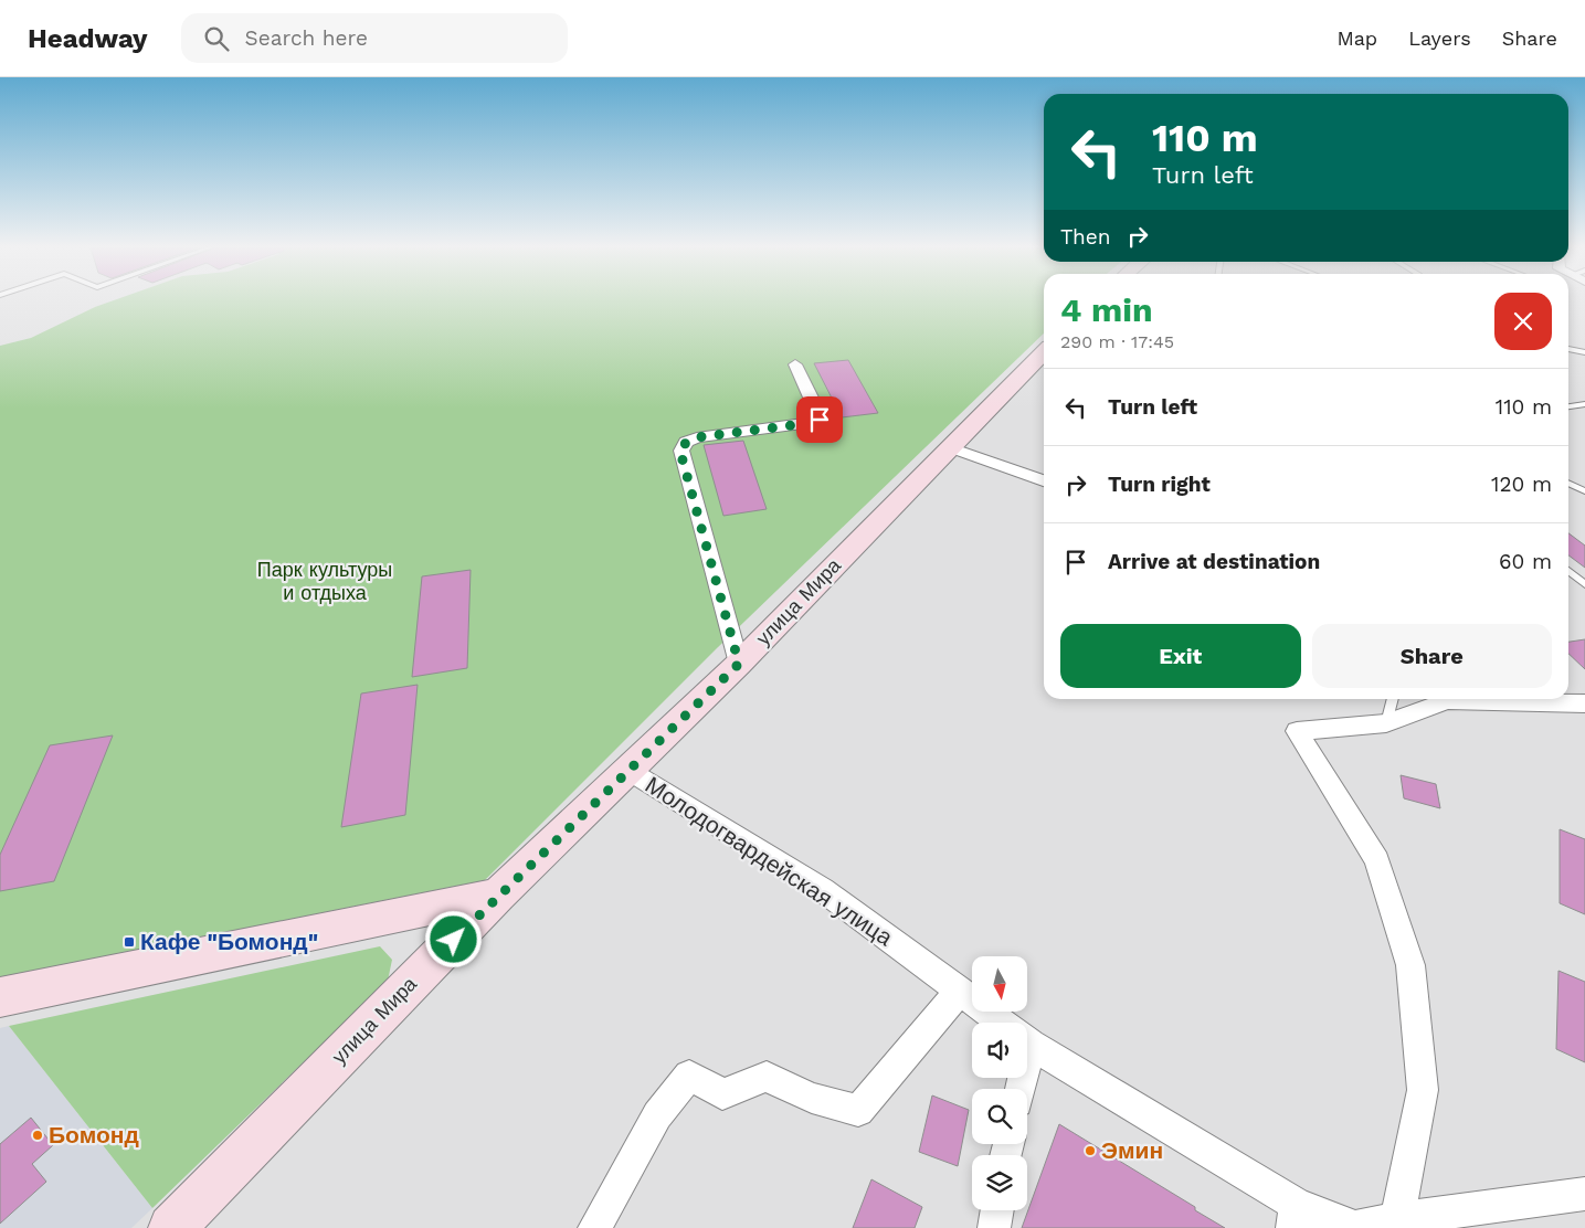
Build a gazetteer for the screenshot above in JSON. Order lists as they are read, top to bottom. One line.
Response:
{"streets":{"street":["улица Мира","Молодогвардейская улица"]},"crossings":[["улица Мира","Молодогвардейская улица"]],"parks":["Парк культуры и отдыха"],"places":{"transit":["Кафе \"Бомонд\""],"other":["Бомонд","Эмин"]},"north":"bottom","page":{"header":"Headway","search":"Search here","nav":["Map","Layers","Share"],"turn":["110 m","Turn left"],"then":"Then","heading":["4 min","290 m · 17:45"],"list":[{"name":"Turn left","value":"110 m"},{"name":"Turn right","value":"120 m"},{"name":"Arrive at destination","value":"60 m"}],"buttons":["Exit","Share"]}}
